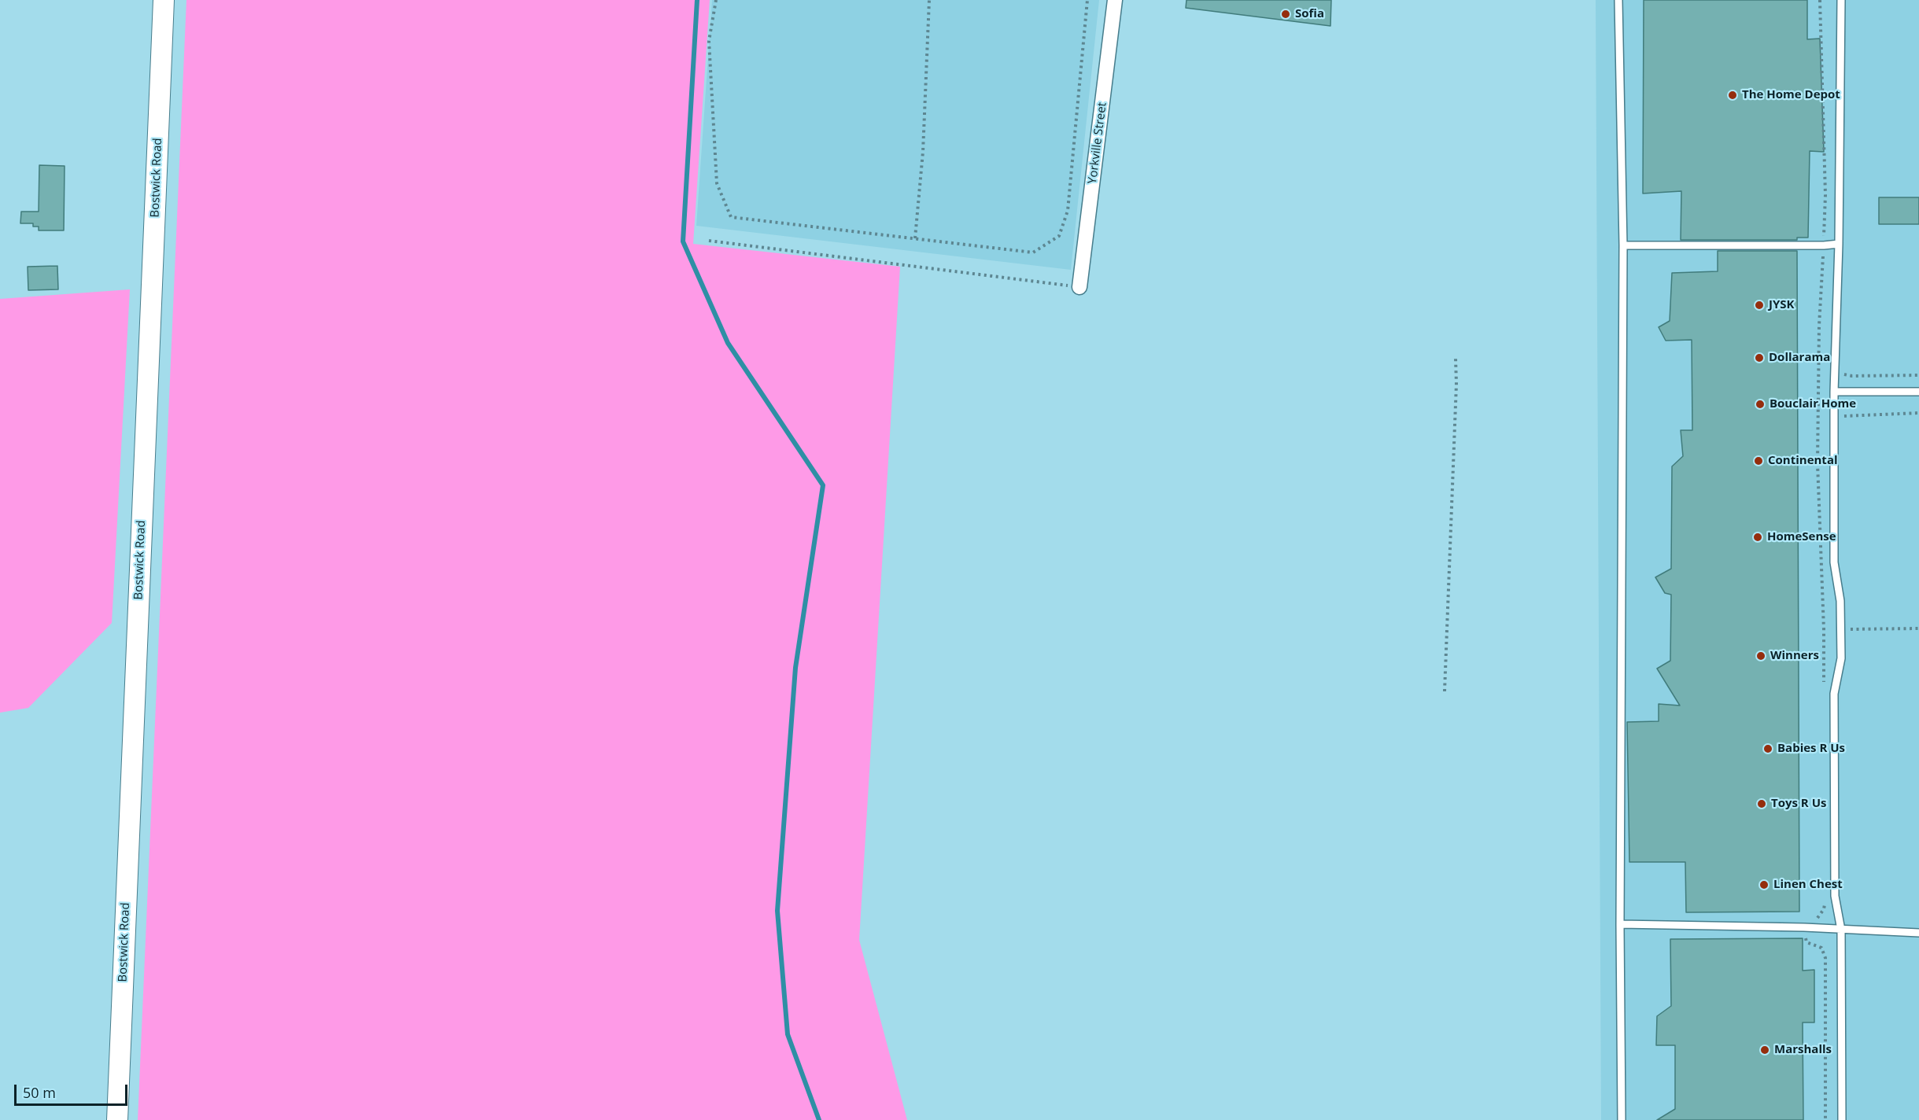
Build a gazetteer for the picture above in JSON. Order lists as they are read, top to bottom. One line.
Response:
{"streets":{"main road":["Bostwick Road"],"street":["Yorkville Street"]},"places":["Sofia","The Home Depot","JYSK","Dollarama","Bouclair Home","Continental","HomeSense","Winners","Babies R Us","Toys R Us","Linen Chest","Marshalls"],"scale_bar":"50 m"}
